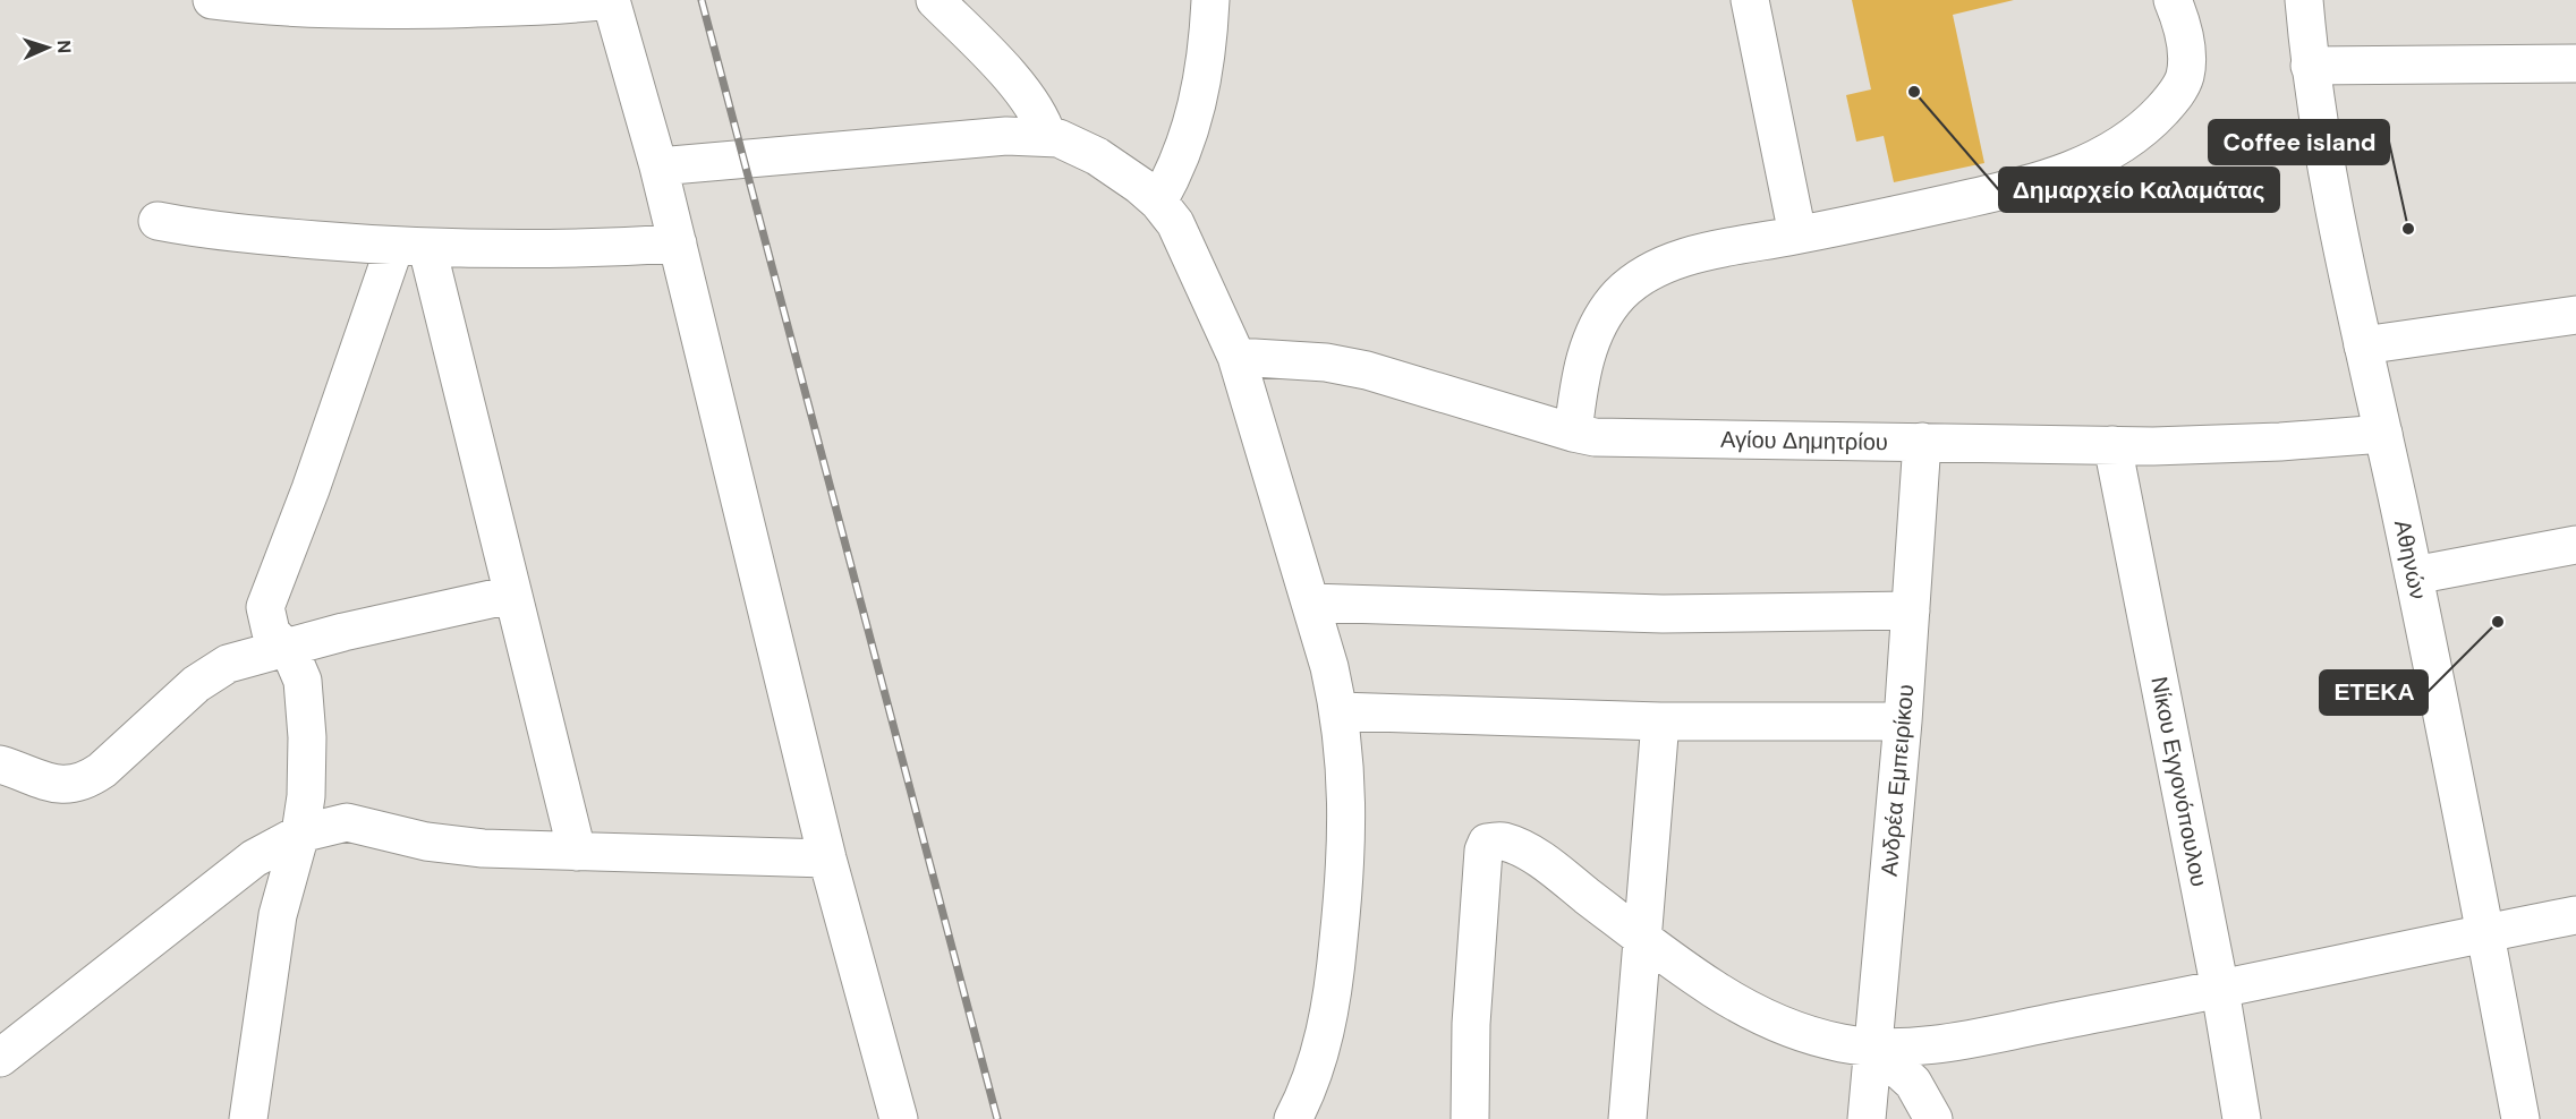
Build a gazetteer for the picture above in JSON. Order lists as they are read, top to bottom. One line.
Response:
{"streets":{"street":["Αγίου Δημητρίου","Αθηνών","Ανδρέα Εμπειρίκου","Νίκου Εγγονόπουλου"]},"crossings":[["Αγίου Δημητρίου","Αθηνών"],["Αγίου Δημητρίου","Ανδρέα Εμπειρίκου"],["Αγίου Δημητρίου","Νίκου Εγγονόπουλου"]],"places":["Δημαρχείο Καλαμάτας","Coffee island","ΕΤΕΚΑ"],"north":"right"}
